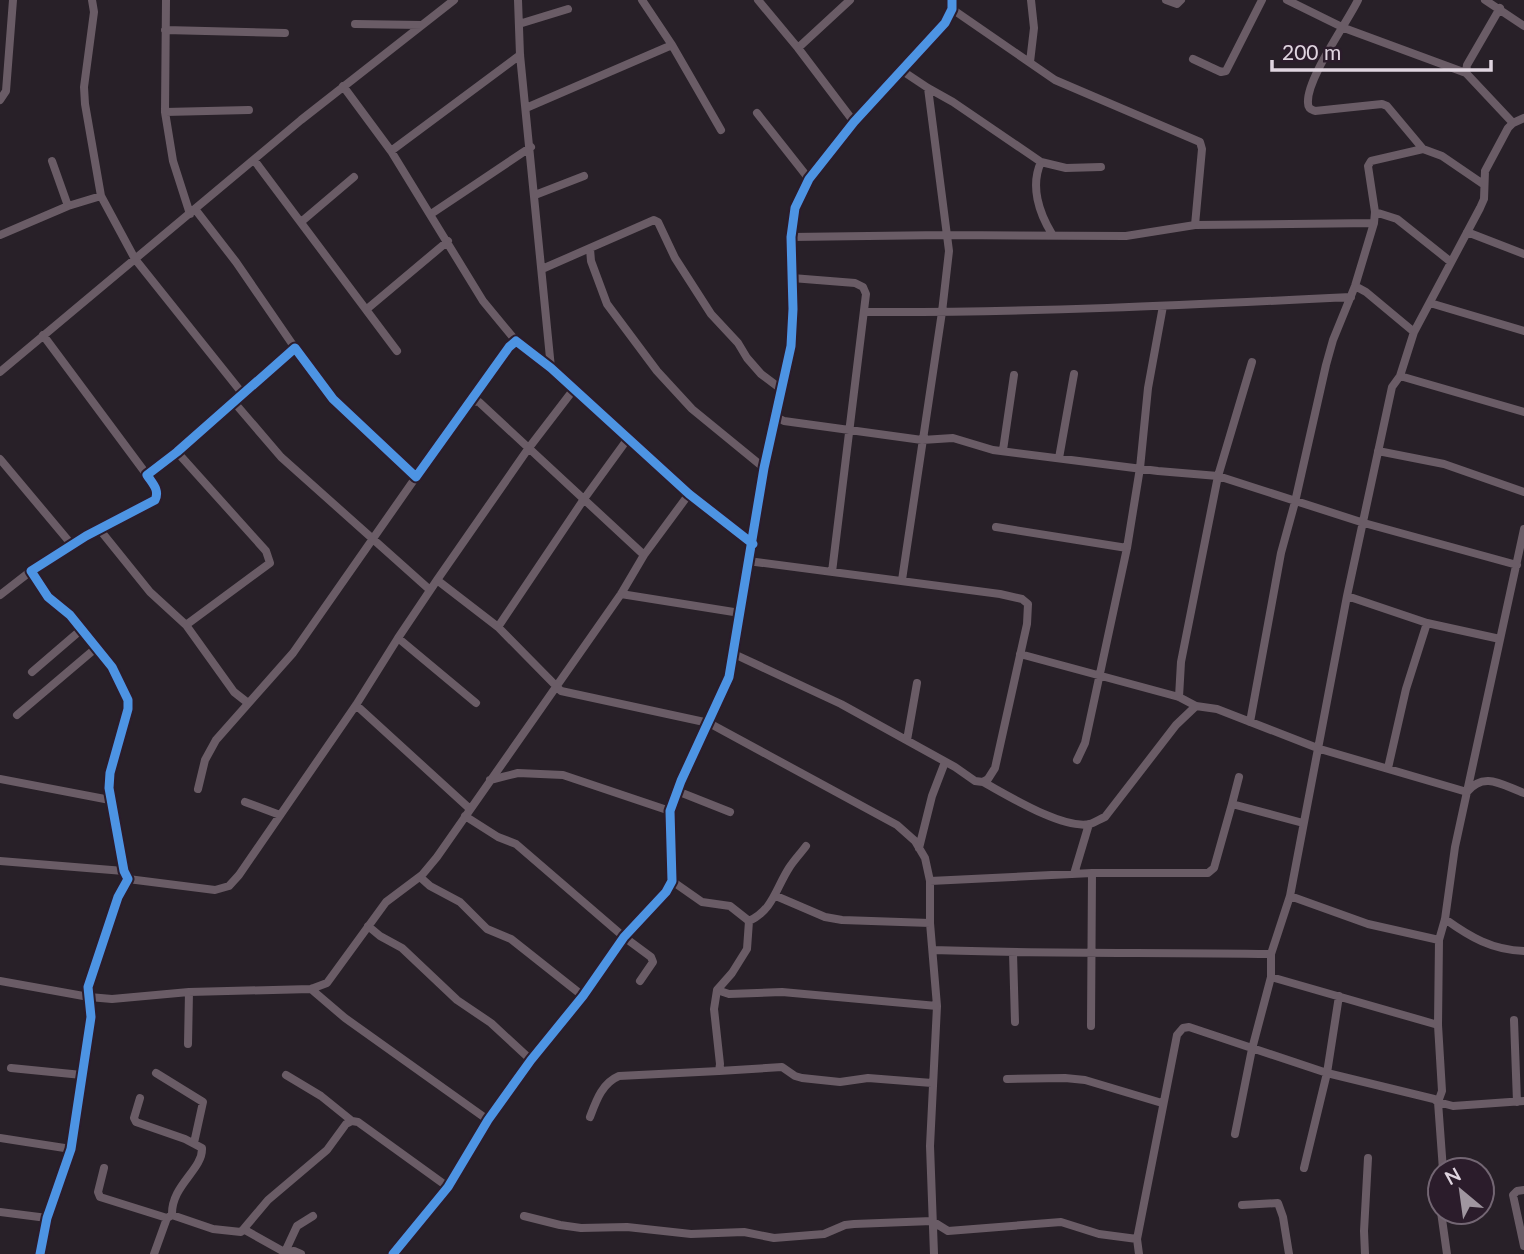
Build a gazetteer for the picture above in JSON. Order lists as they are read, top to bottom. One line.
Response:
{"scale_bar":"200 m","north":"top left"}
